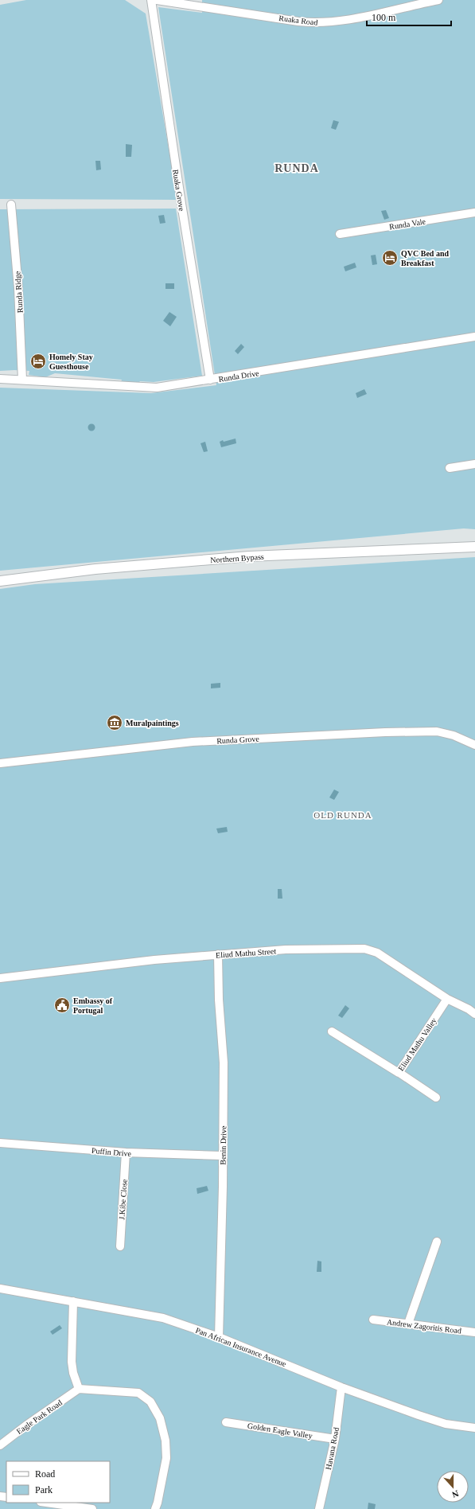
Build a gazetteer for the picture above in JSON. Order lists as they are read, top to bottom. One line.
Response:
{"streets":{"main road":["Northern Bypass"],"street":["Ruaka Road","Ruaka Grove","Runda Vale","Runda Ridge","Runda Drive","Runda Grove","Eliud Mathu Street","Eliud Mathu Valley","Benin Drive","Puffin Drive","J.Kibe Close","Andrew Zagoritis Road","Pan African Insurance Avenue","Eagle Park Road","Golden Eagle Valley","Havana Road"]},"crossings":[["Ruaka Grove","Runda Drive"],["Runda Ridge","Runda Drive"],["Eliud Mathu Street","Eliud Mathu Valley"],["Eliud Mathu Street","Benin Drive"],["Benin Drive","Puffin Drive"],["Benin Drive","Pan African Insurance Avenue"],["Puffin Drive","J.Kibe Close"],["Pan African Insurance Avenue","Havana Road"],["Golden Eagle Valley","Havana Road"]],"districts":["RUNDA","OLD RUNDA"],"places":{"hotel":["QVC Bed and Breakfast","Homely Stay Guesthouse"],"museum":["Muralpaintings"],"public building":["Embassy of Portugal"]},"legend":["Road","Park"],"scale_bar":"100 m","north":"bottom"}
